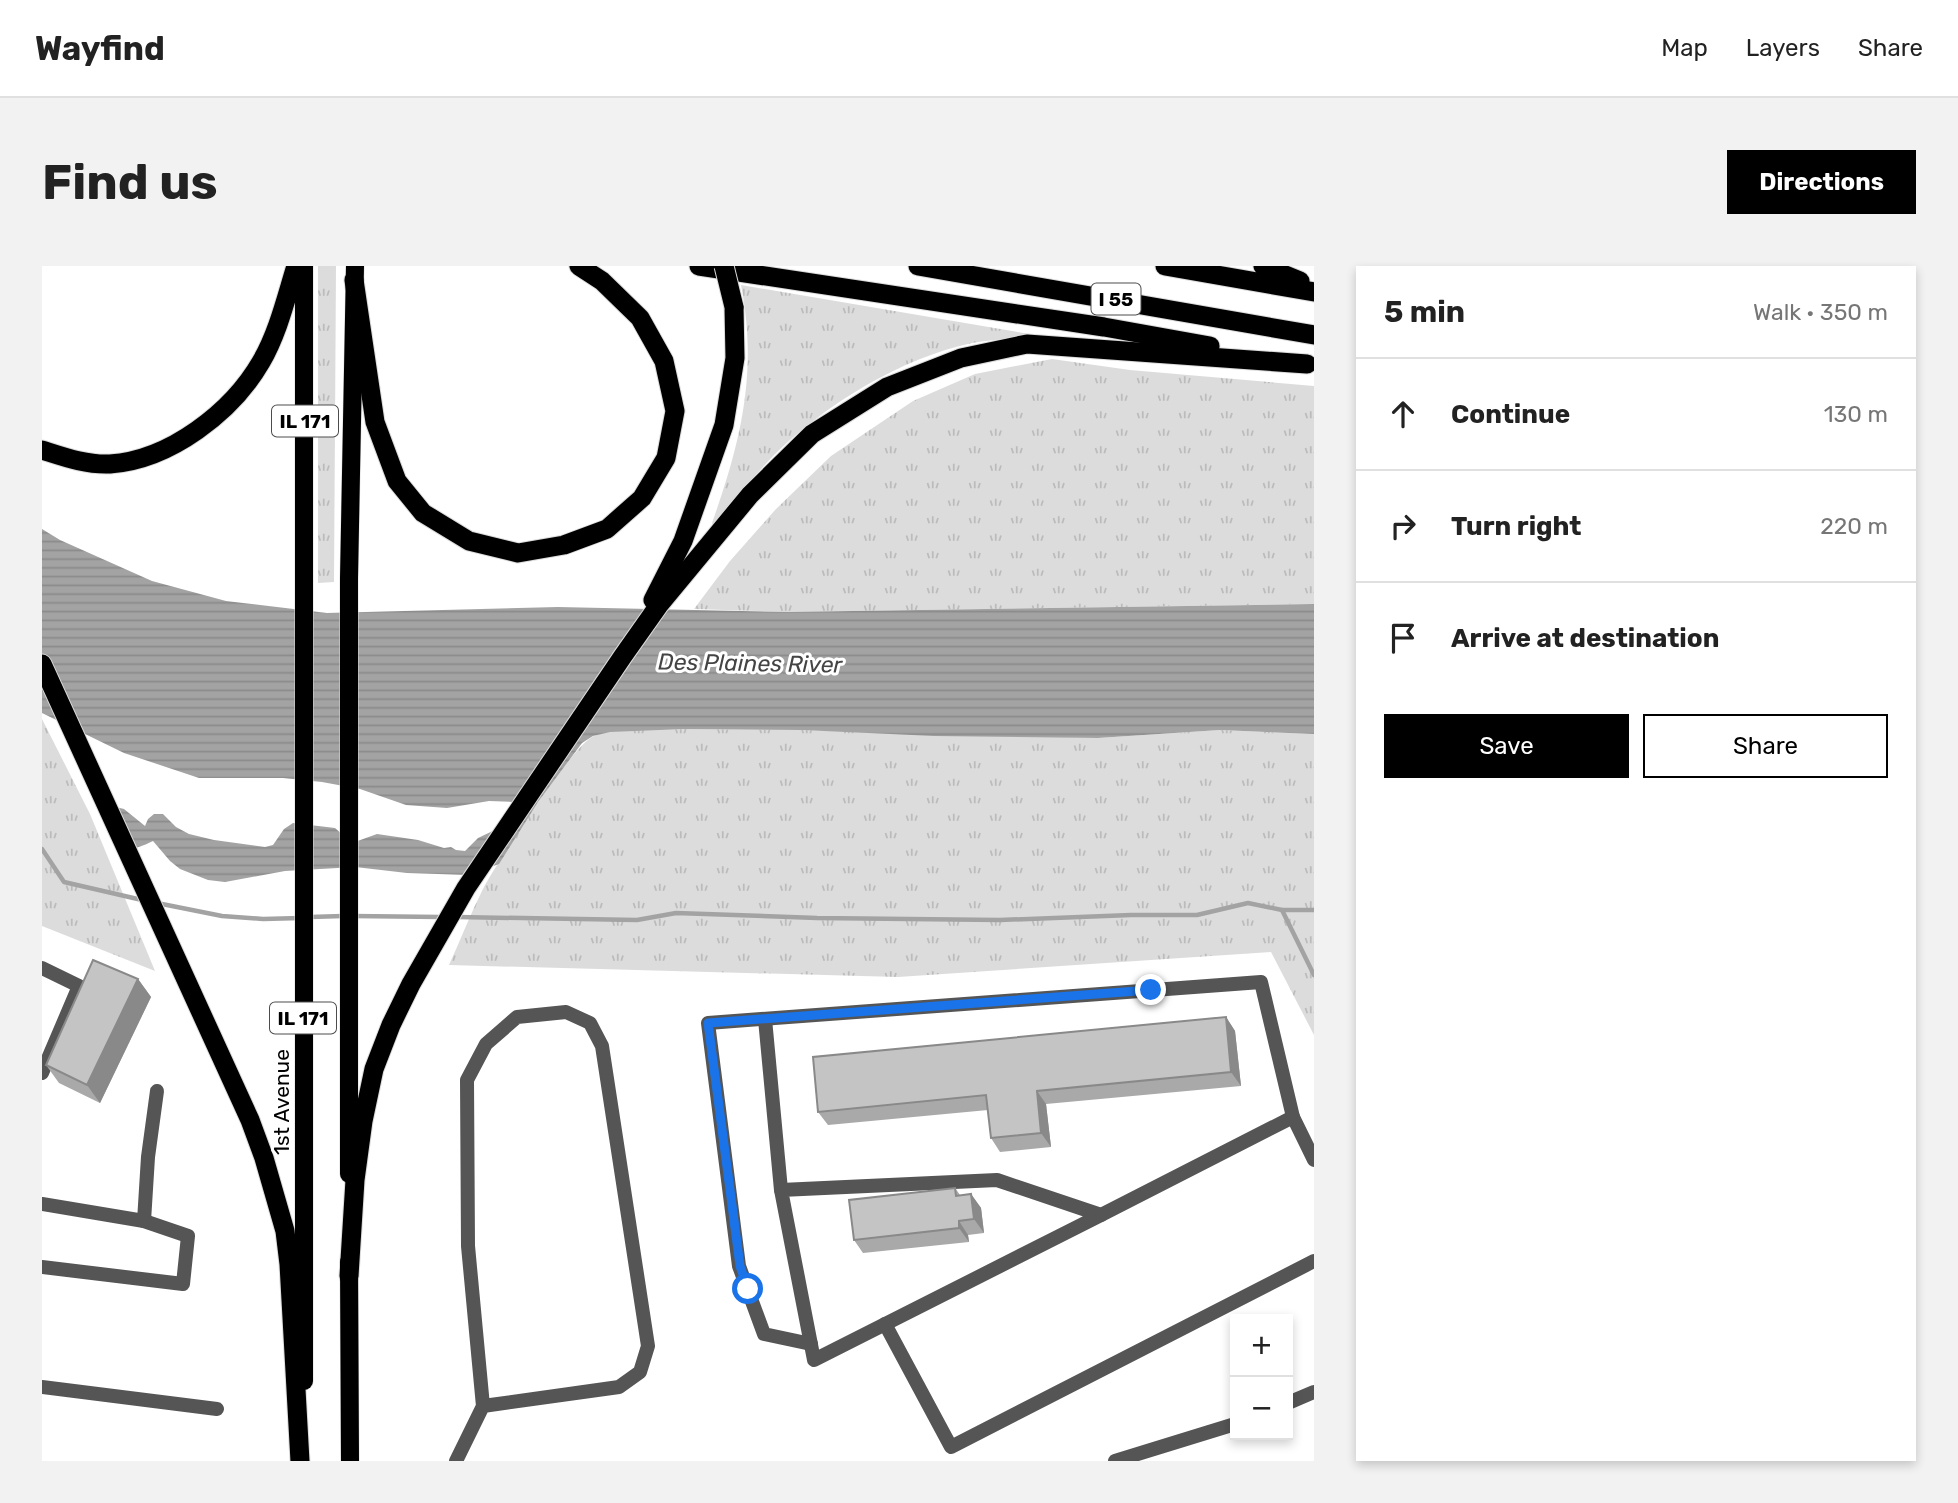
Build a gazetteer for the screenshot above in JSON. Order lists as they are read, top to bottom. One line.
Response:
{"streets":{"highway":["I 55"],"main road":["IL 171","1st Avenue"]},"water":["Des Plaines River"],"page":{"header":"Wayfind","nav":["Map","Layers","Share"],"buttons":["Directions",["Save","Share"]],"title":"Find us","heading":["5 min","Walk · 350 m"],"list":[["Continue","130 m"],["Turn right","220 m"],"Arrive at destination"],"map_buttons":["+","−"]}}
